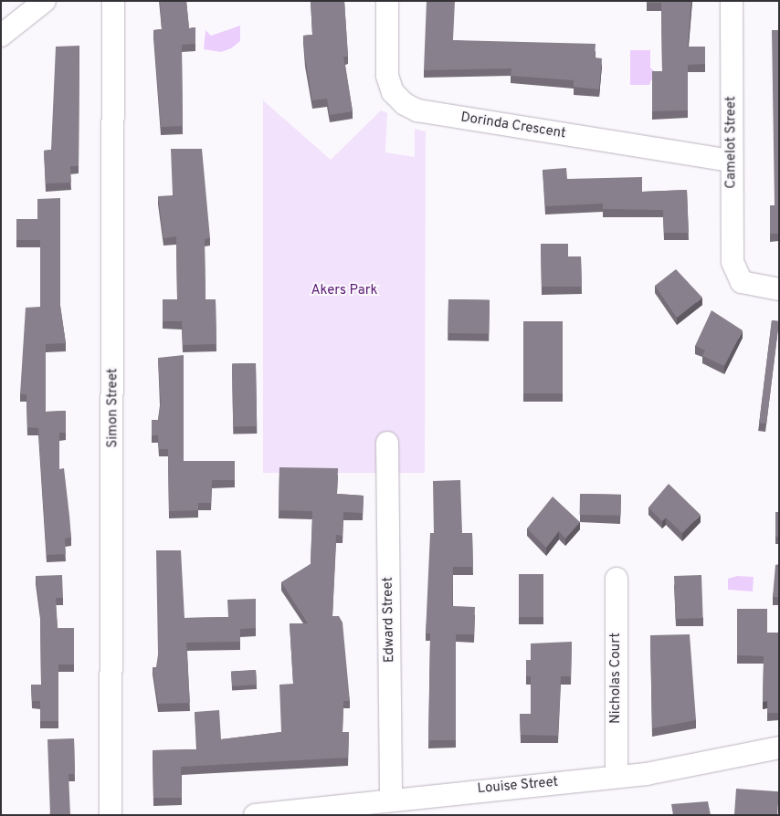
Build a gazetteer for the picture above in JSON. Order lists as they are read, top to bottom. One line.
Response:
{"streets":{"street":["Dorinda Crescent","Camelot Street","Simon Street","Edward Street","Nicholas Court","Louise Street"]},"crossings":[["Dorinda Crescent","Camelot Street"],["Edward Street","Louise Street"],["Nicholas Court","Louise Street"]],"parks":["Akers Park"]}
